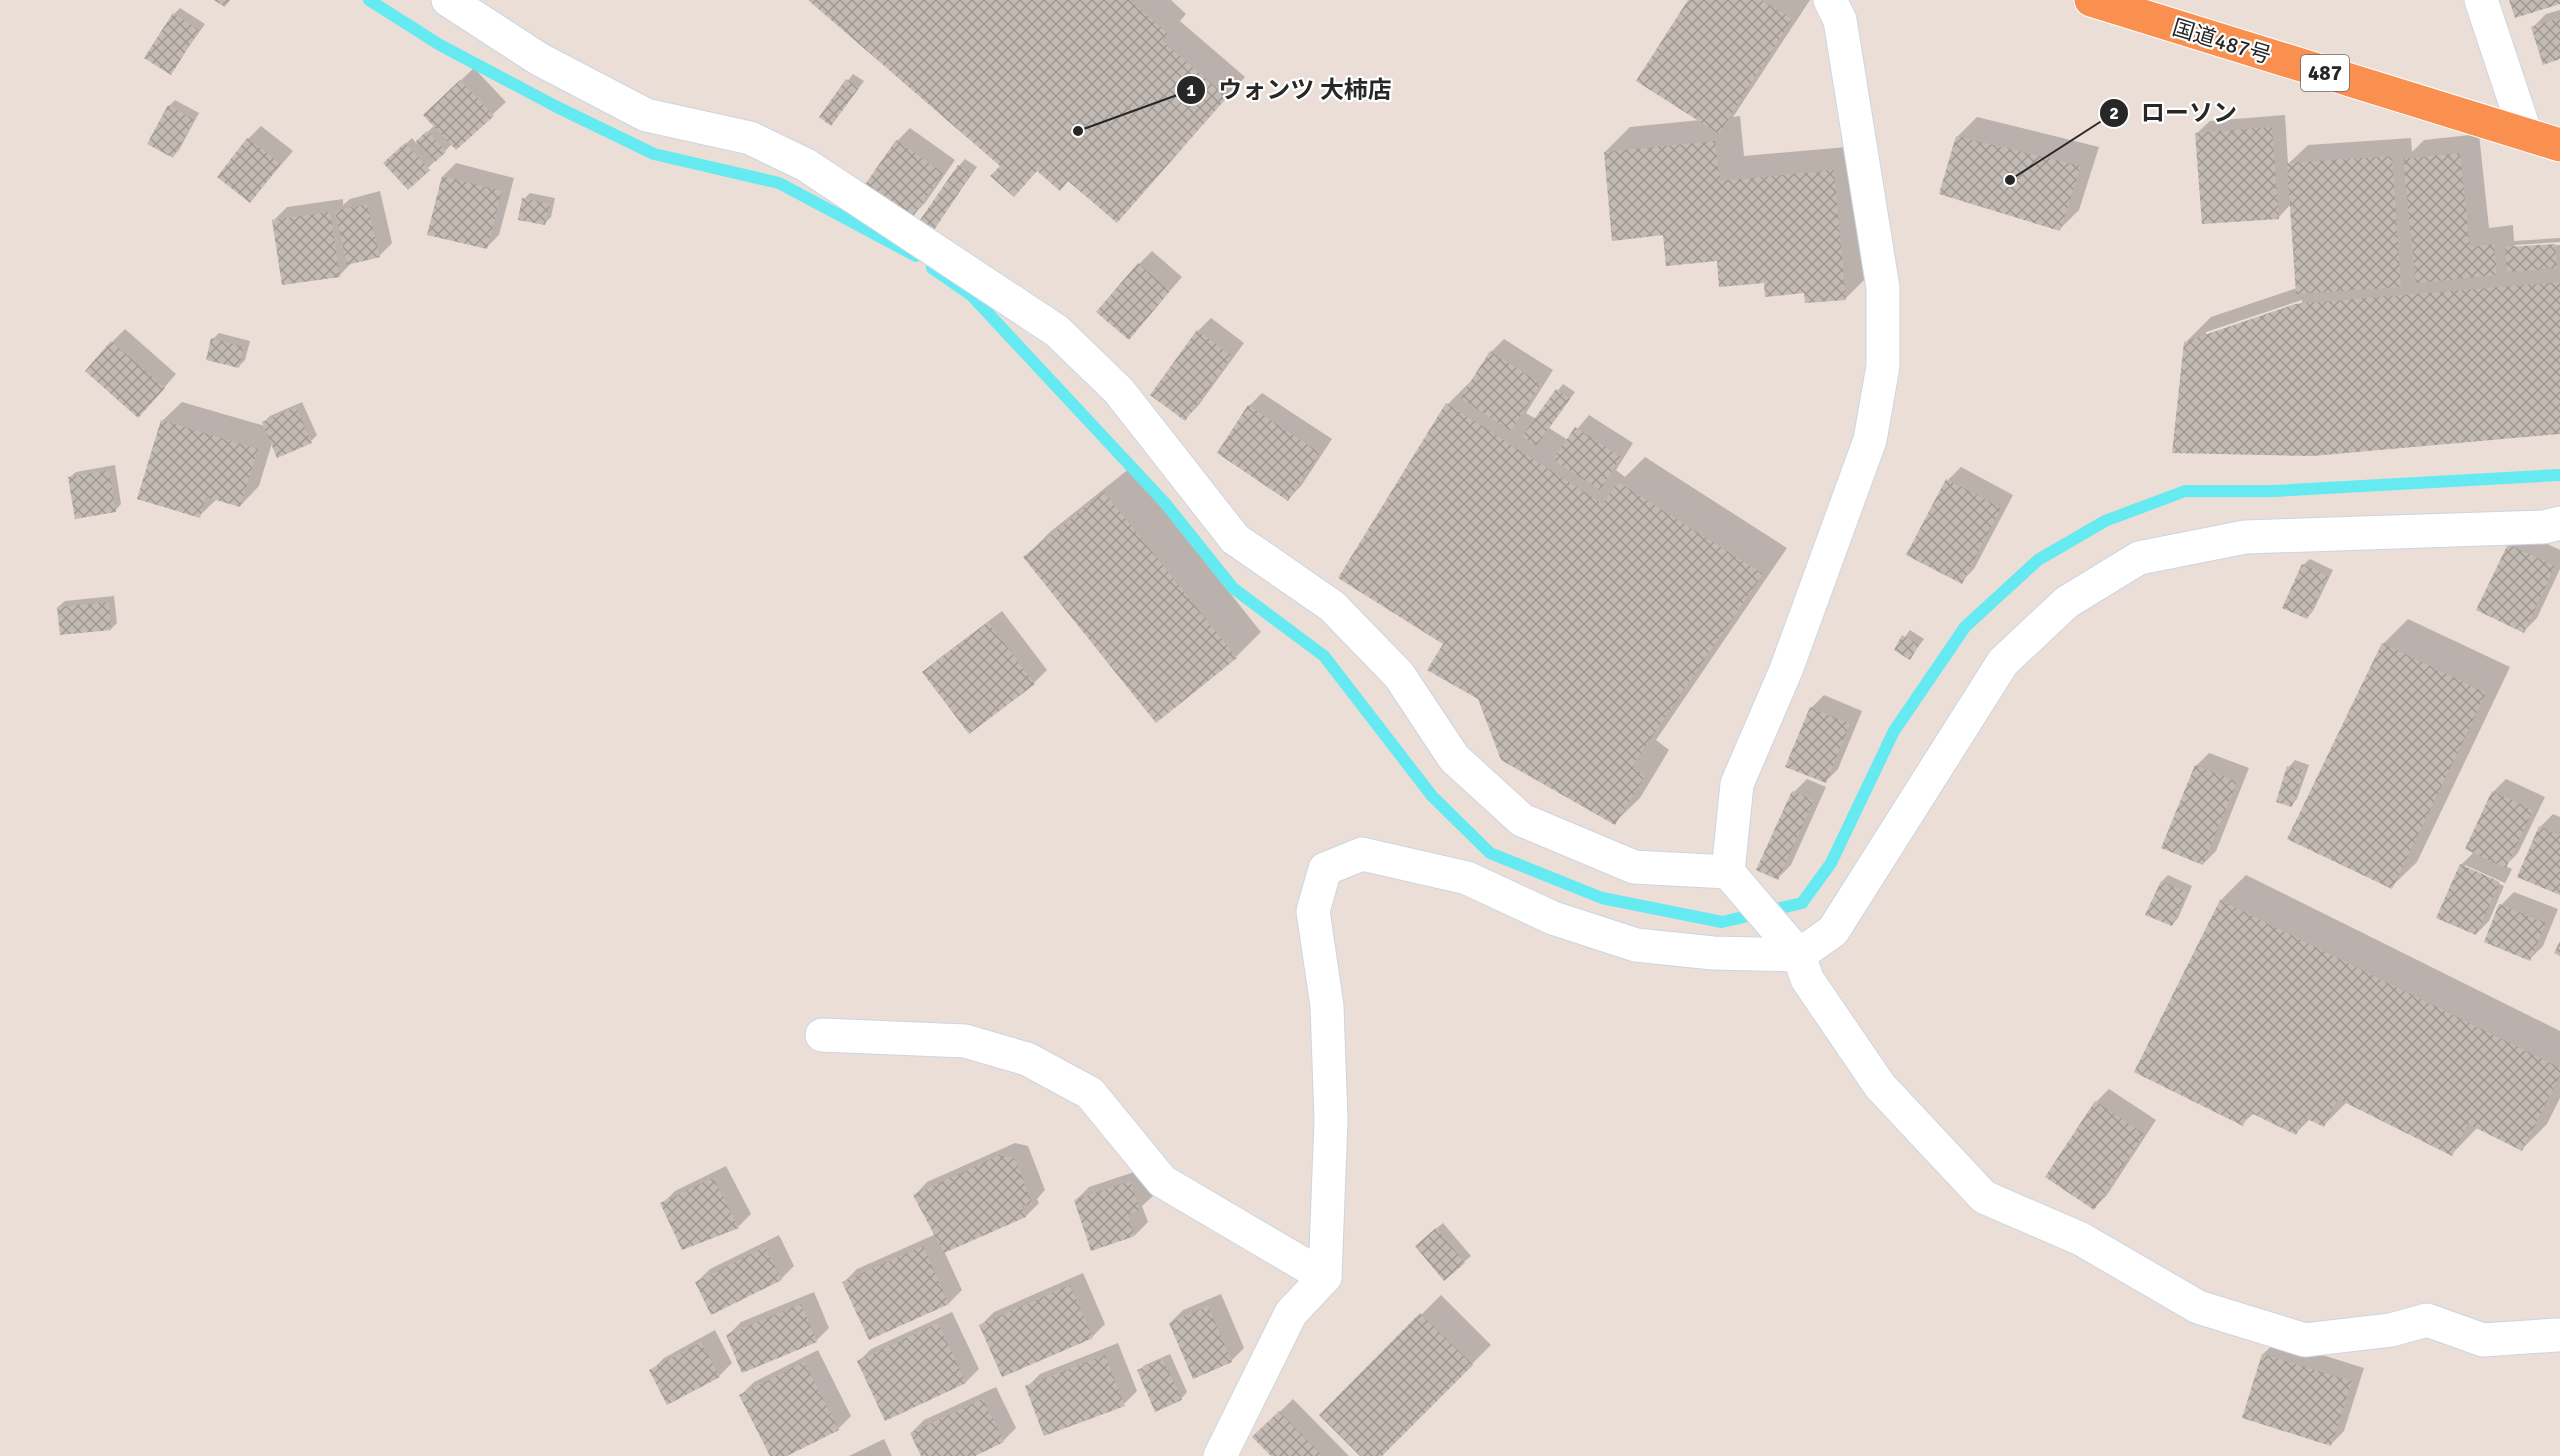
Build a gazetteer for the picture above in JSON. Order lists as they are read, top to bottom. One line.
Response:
{"streets":{"highway":["国道487号","487"]},"places":["ウォンツ 大柿店","ローソン"]}
